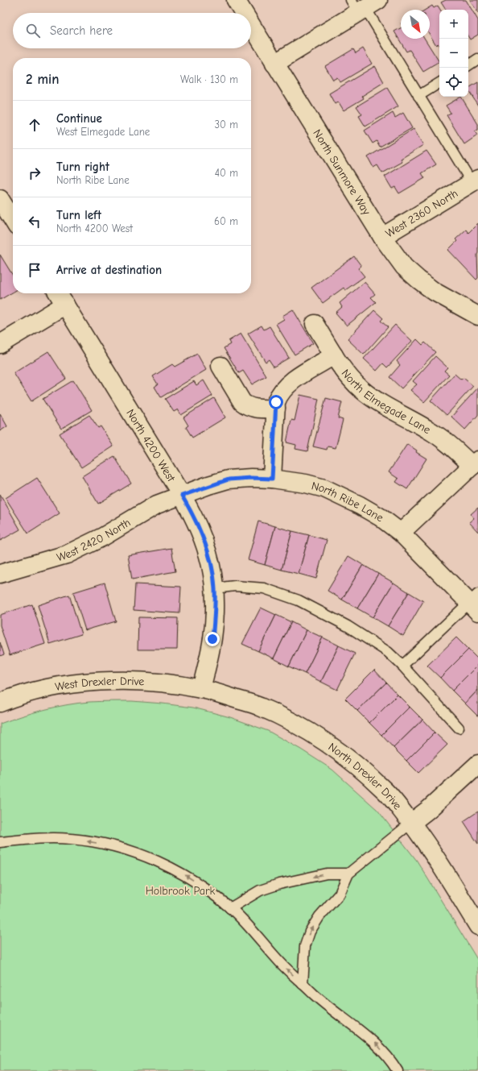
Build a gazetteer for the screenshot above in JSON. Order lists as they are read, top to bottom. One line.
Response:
{"streets":{"street":["North Sunmore Way","West 2360 North","North Elmegade Lane","North 4200 West","North Ribe Lane","West 2420 North","West Drexler Drive","North Drexler Drive"]},"crossings":[["North Sunmore Way","West 2360 North"],["North 4200 West","North Ribe Lane"],["North 4200 West","West 2420 North"],["North 4200 West","West Drexler Drive"],["North 4200 West","North Drexler Drive"],["North Ribe Lane","West 2420 North"],["West Drexler Drive","North Drexler Drive"]],"parks":["Holbrook Park"],"north":"bottom right","page":{"map_buttons":["+","−"],"search":"Search here","heading":["2 min","Walk · 130 m"],"list":[["Continue","West Elmegade Lane","30 m"],["Turn right","North Ribe Lane","40 m"],["Turn left","North 4200 West","60 m"],"Arrive at destination"]}}
